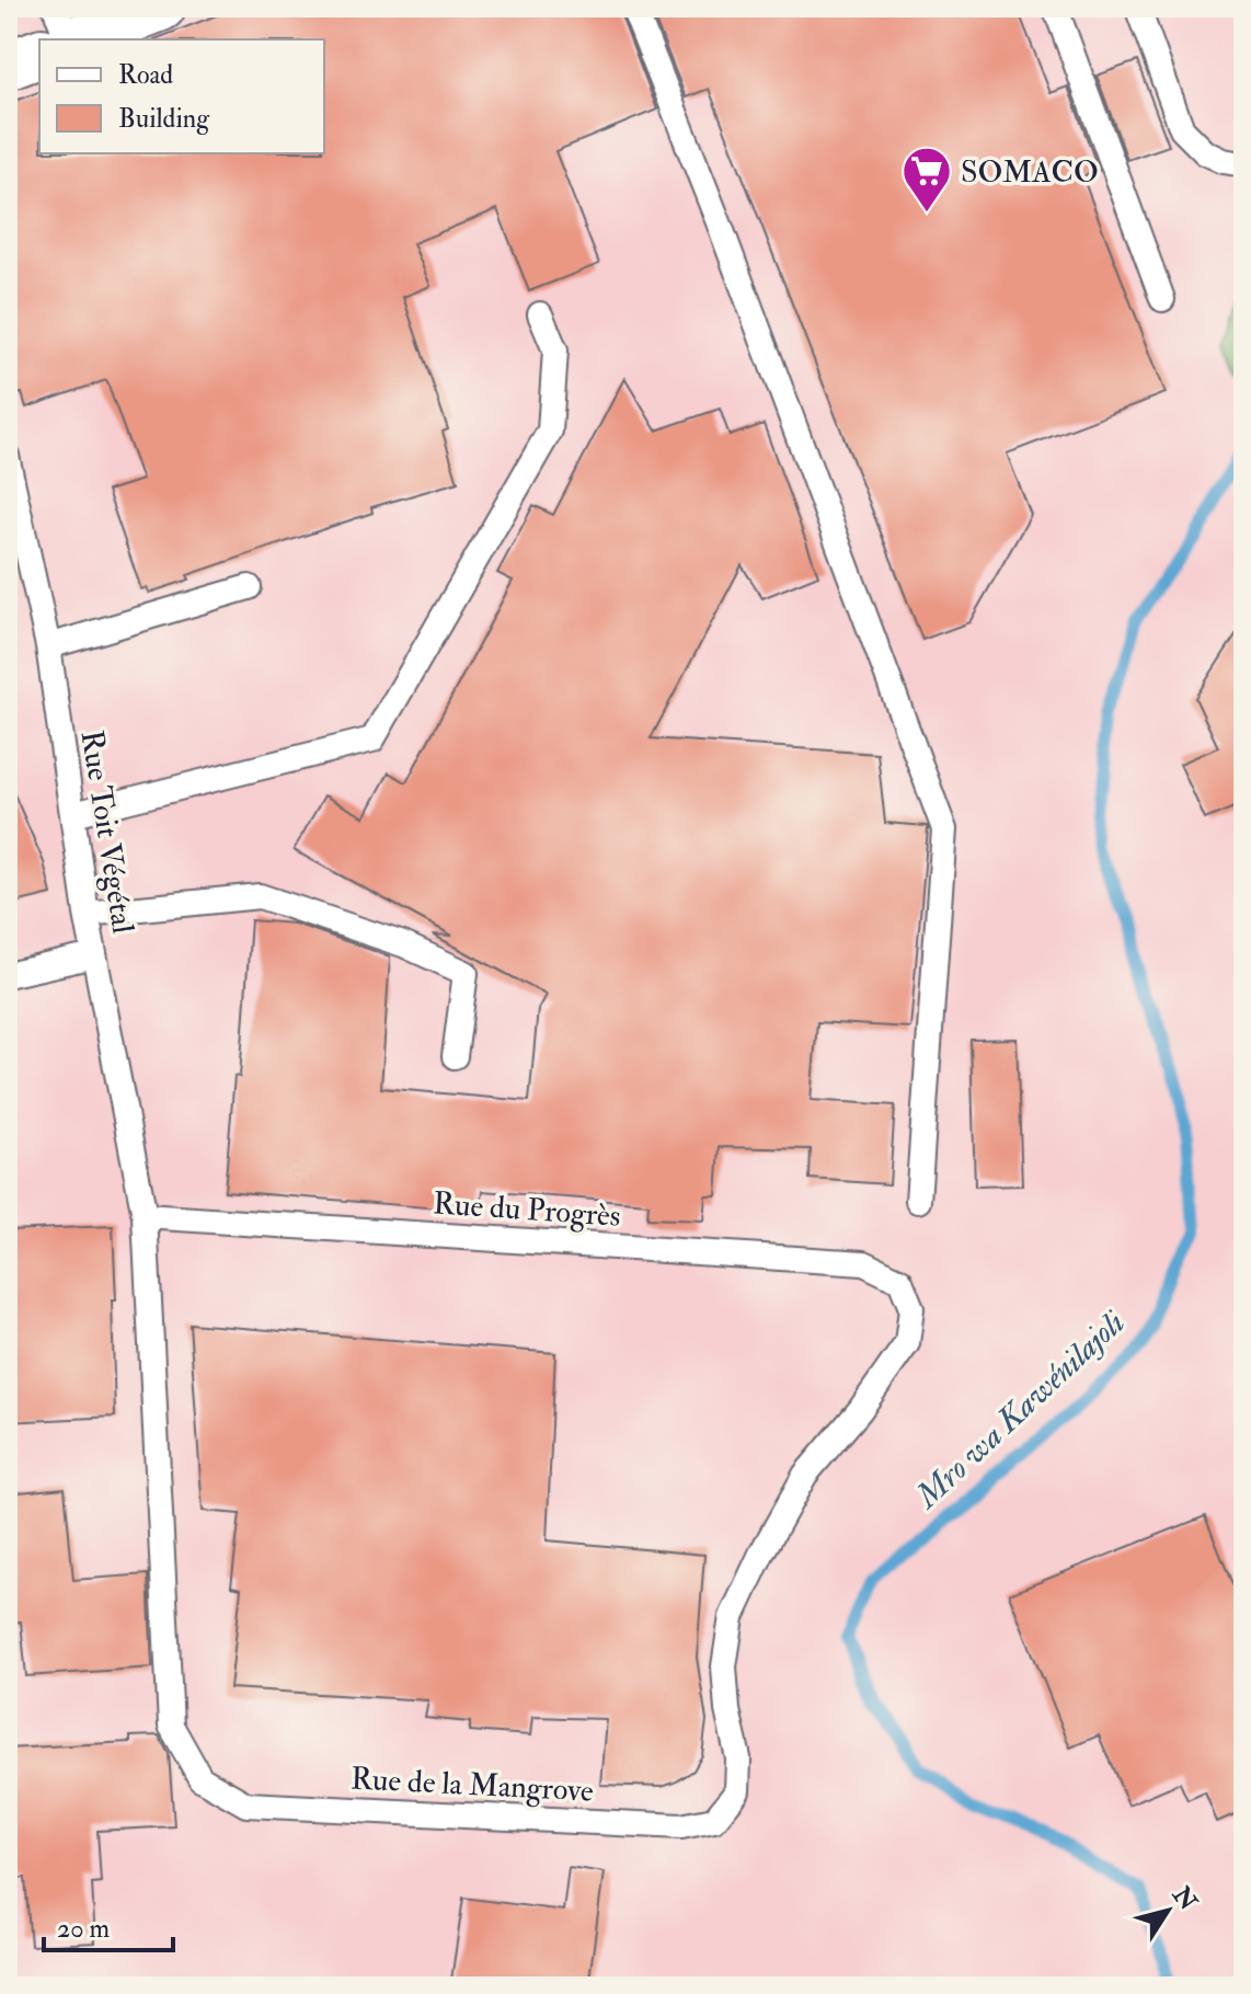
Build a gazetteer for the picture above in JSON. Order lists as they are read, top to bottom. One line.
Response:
{"streets":{"lane":["Rue Toit Végétal","Rue du Progrès","Rue de la Mangrove"]},"crossings":[["Rue Toit Végétal","Rue du Progrès"],["Rue Toit Végétal","Rue de la Mangrove"],["Rue du Progrès","Rue de la Mangrove"]],"water":["Mro wa Kawénilajoli"],"places":{"supermarket":["SOMACO"]},"legend":["Road","Building"],"scale_bar":"20 m","north":"top right"}
